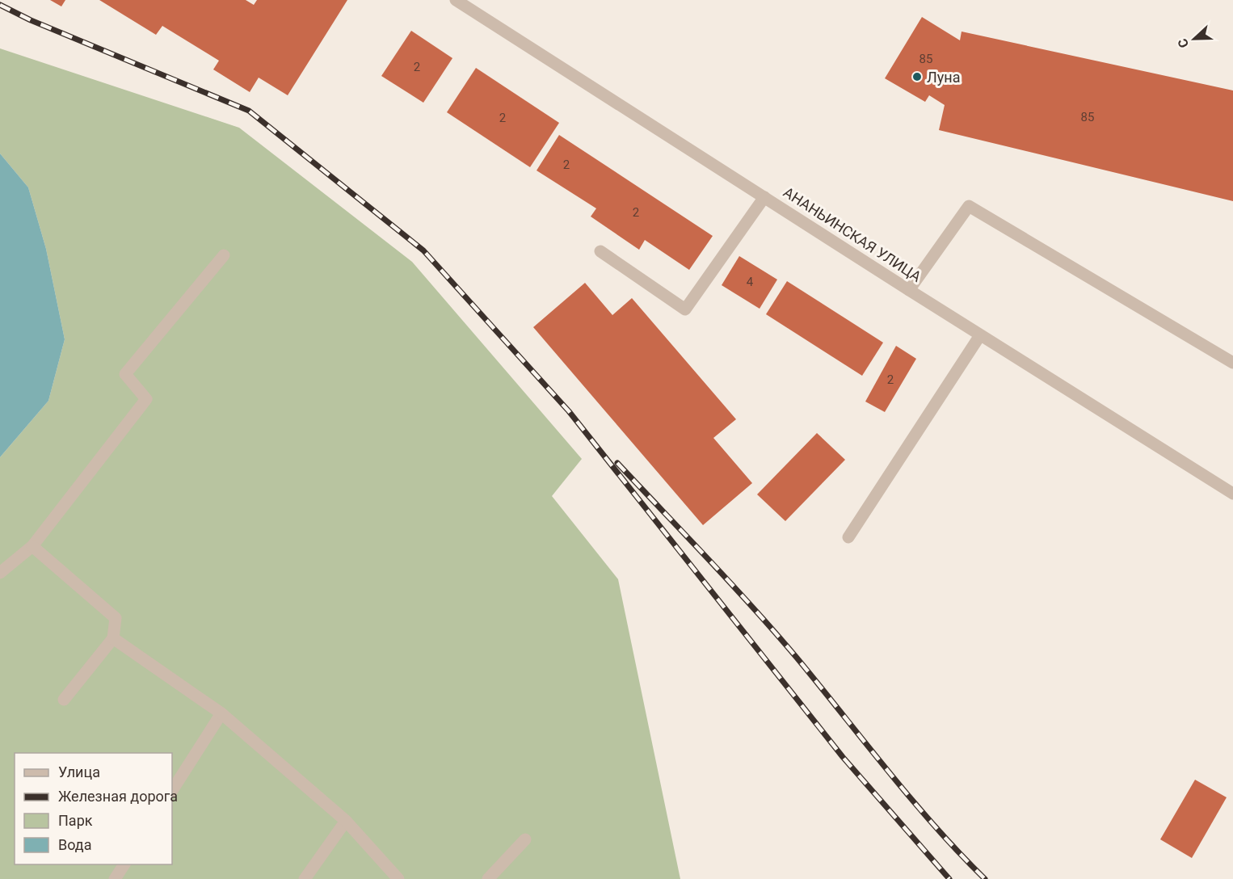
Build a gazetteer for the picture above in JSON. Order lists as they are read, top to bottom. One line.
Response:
{"streets":{"street":["АНАНЬИНСКАЯ УЛИЦА"]},"places":["Луна"],"house_numbers":["85","2","85","2","2","2","4","2"],"legend":["Улица","Железная дорога","Парк","Вода"],"north":"left"}
